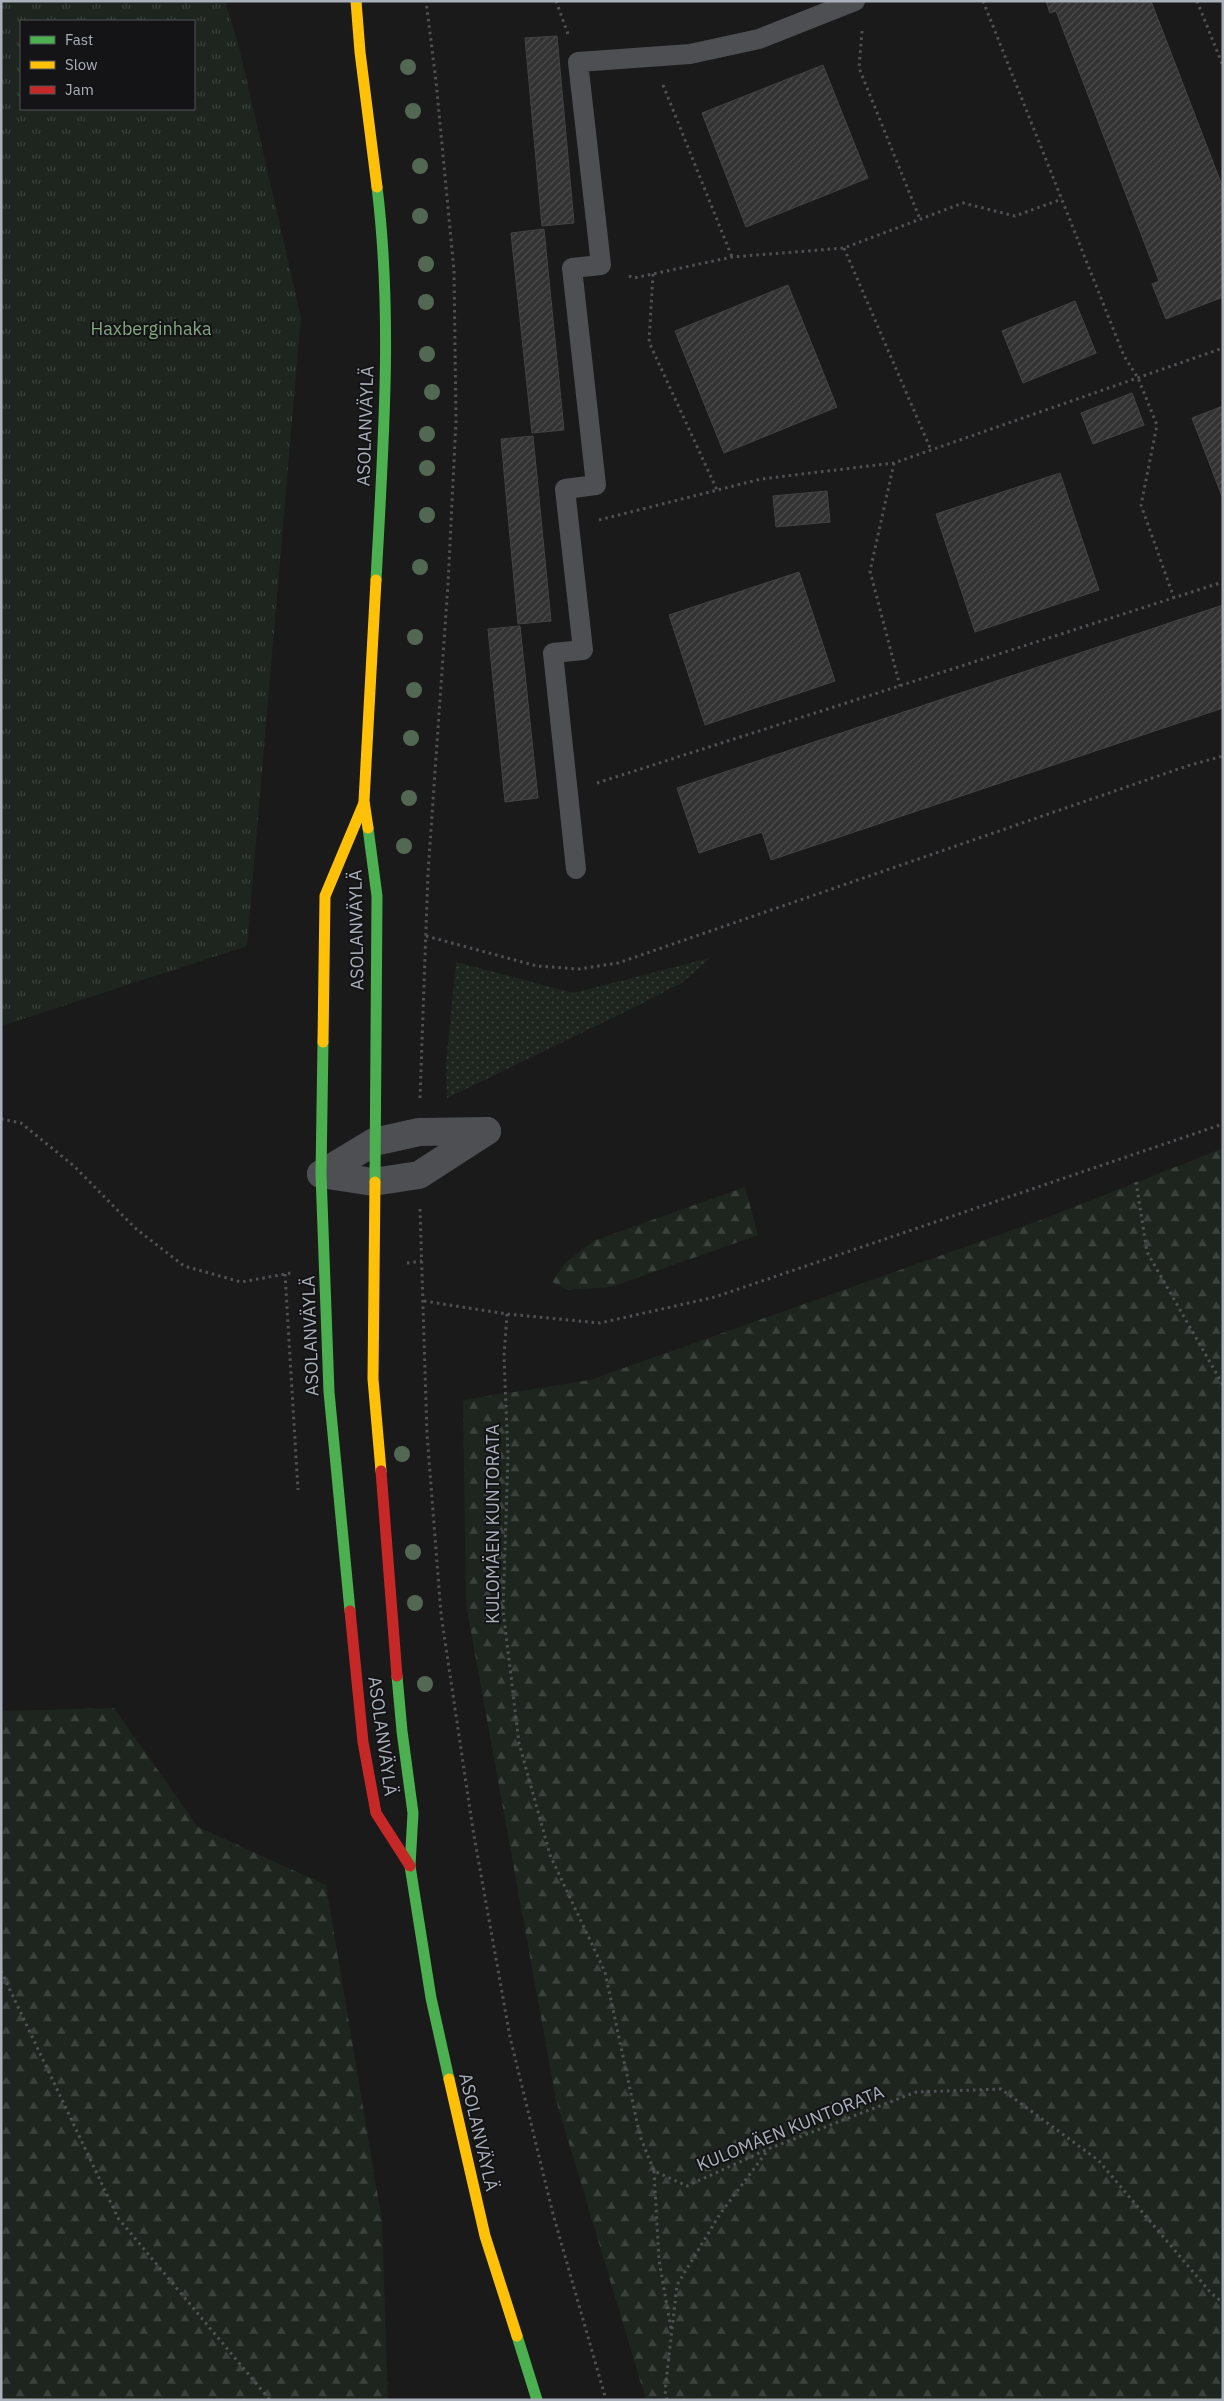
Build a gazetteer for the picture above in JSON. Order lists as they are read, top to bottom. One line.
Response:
{"streets":{"main road":["ASOLANVÄYLÄ"],"path":["KULOMÄEN KUNTORATA"]},"parks":["Haxberginhaka"],"legend":["Fast","Slow","Jam"]}
